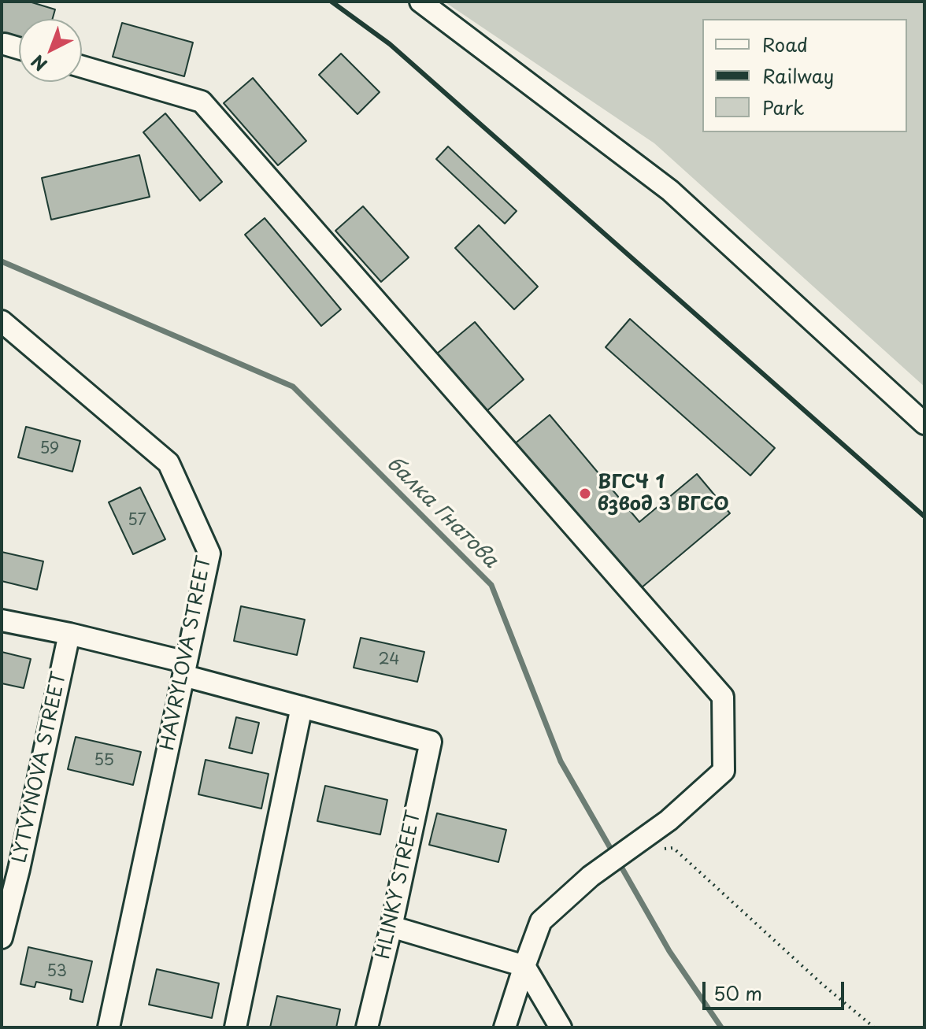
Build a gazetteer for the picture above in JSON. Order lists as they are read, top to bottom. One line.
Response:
{"streets":{"street":["HAVRYLOVA STREET","LYTVYNOVA STREET","HLINKY STREET"]},"water":["балка Гнатова"],"places":["ВГСЧ 1 взвод 3 ВГСО"],"house_numbers":["59","57","24","55","53"],"legend":["Road","Railway","Park"],"scale_bar":"50 m","north":"bottom left"}
